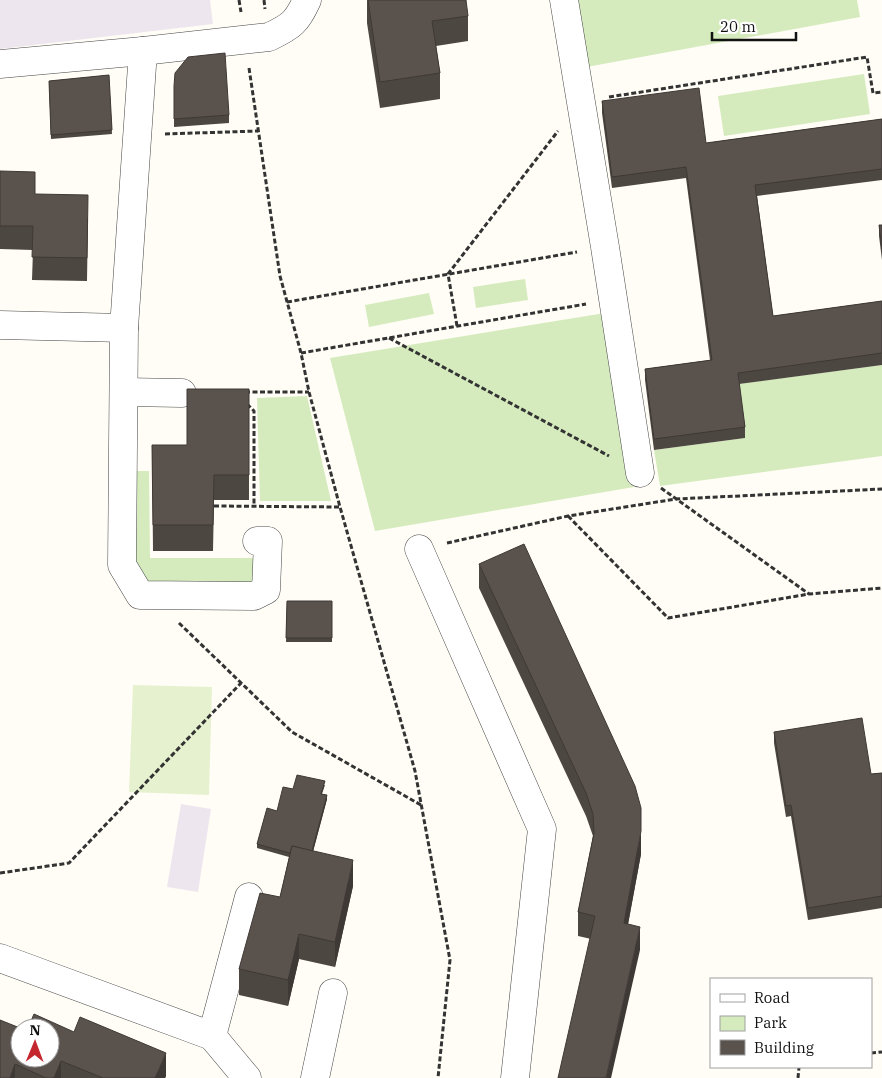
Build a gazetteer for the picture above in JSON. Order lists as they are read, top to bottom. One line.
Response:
{"legend":["Road","Park","Building"],"scale_bar":"20 m","north":"top"}
